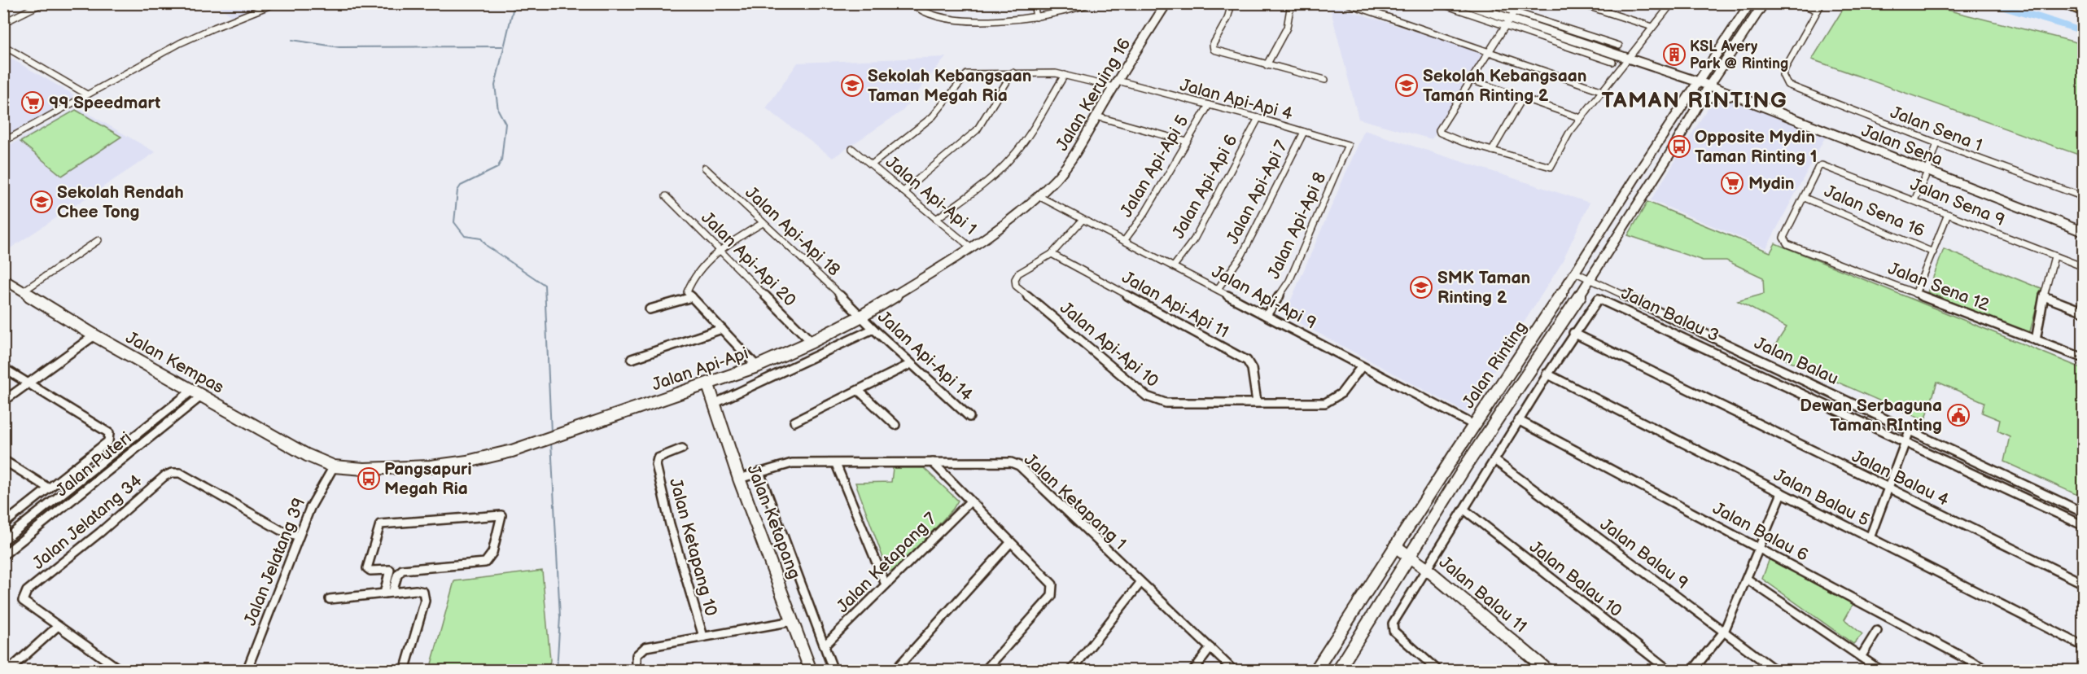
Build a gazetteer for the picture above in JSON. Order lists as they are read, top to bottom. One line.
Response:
{"streets":{"street":["Jalan Keruing 16","Jalan Api-Api 4","Jalan Sena 1","Jalan Sena","Jalan Api-Api 5","Jalan Api-Api 6","Jalan Api-Api 7","Jalan Api-Api 1","Jalan Sena 9","Jalan Sena 16","Jalan Api-Api 8","Jalan Api-Api 18","Jalan Api-Api 20","Jalan Sena 12","Jalan Api-Api 9","Jalan Api-Api 11","Jalan Balau 3","Jalan Api-Api 10","Jalan Api-Api 14","Jalan Balau","Jalan Kempas","Jalan Rinting","Jalan Api-Api","Jalan Puteri","Jalan Balau 4","Jalan Balau 5","Jalan Ketapang 1","Jalan Jelatang 34","Jalan Ketapang","Jalan Balau 6","Jalan Ketapang 10","Jalan Balau 9","Jalan Jelatang 39","Jalan Ketapang 7","Jalan Balau 10","Jalan Balau 11"]},"crossings":[["Jalan Keruing 16","Jalan Api-Api 4"],["Jalan Keruing 16","Jalan Api-Api 1"],["Jalan Keruing 16","Jalan Api-Api 9"],["Jalan Keruing 16","Jalan Api-Api"],["Jalan Api-Api 4","Jalan Api-Api 5"],["Jalan Api-Api 4","Jalan Api-Api 6"],["Jalan Api-Api 4","Jalan Api-Api 7"],["Jalan Api-Api 4","Jalan Api-Api 1"],["Jalan Api-Api 4","Jalan Api-Api 8"],["Jalan Sena","Jalan Rinting"],["Jalan Api-Api 5","Jalan Api-Api 9"],["Jalan Api-Api 6","Jalan Api-Api 9"],["Jalan Api-Api 7","Jalan Api-Api 9"],["Jalan Api-Api 1","Jalan Api-Api"],["Jalan Sena 9","Jalan Sena 16"],["Jalan Sena 9","Jalan Sena 12"],["Jalan Sena 16","Jalan Sena 12"],["Jalan Api-Api 8","Jalan Api-Api 9"],["Jalan Api-Api 18","Jalan Api-Api 14"],["Jalan Api-Api 18","Jalan Api-Api"],["Jalan Api-Api 20","Jalan Api-Api"],["Jalan Api-Api 9","Jalan Api-Api 10"],["Jalan Api-Api 9","Jalan Rinting"],["Jalan Api-Api 9","Jalan Api-Api"],["Jalan Api-Api 11","Jalan Api-Api 10"],["Jalan Balau 3","Jalan Balau 4"],["Jalan Balau 3","Jalan Balau 5"],["Jalan Balau 3","Jalan Balau 6"],["Jalan Balau 3","Jalan Balau 9"],["Jalan Balau 3","Jalan Balau 10"],["Jalan Balau 3","Jalan Balau 11"],["Jalan Api-Api 14","Jalan Api-Api"],["Jalan Balau","Jalan Rinting"],["Jalan Kempas","Jalan Api-Api"],["Jalan Kempas","Jalan Puteri"],["Jalan Kempas","Jalan Jelatang 39"],["Jalan Rinting","Jalan Balau 11"],["Jalan Api-Api","Jalan Ketapang"],["Jalan Api-Api","Jalan Jelatang 39"],["Jalan Ketapang 1","Jalan Ketapang"],["Jalan Jelatang 34","Jalan Jelatang 39"]],"districts":["TAMAN RINTING"],"places":{"building":["KSL Avery Park @ Rinting"],"school or university":["Sekolah Kebangsaan Taman Megah Ria","Sekolah Kebangsaan Taman Rinting 2","Sekolah Rendah Chee Tong","SMK Taman Rinting 2"],"supermarket":["99 Speedmart","Mydin"],"bus stop":["Opposite Mydin Taman Rinting 1","Pangsapuri Megah Ria"],"public building":["Dewan Serbaguna Taman RInting"]}}
